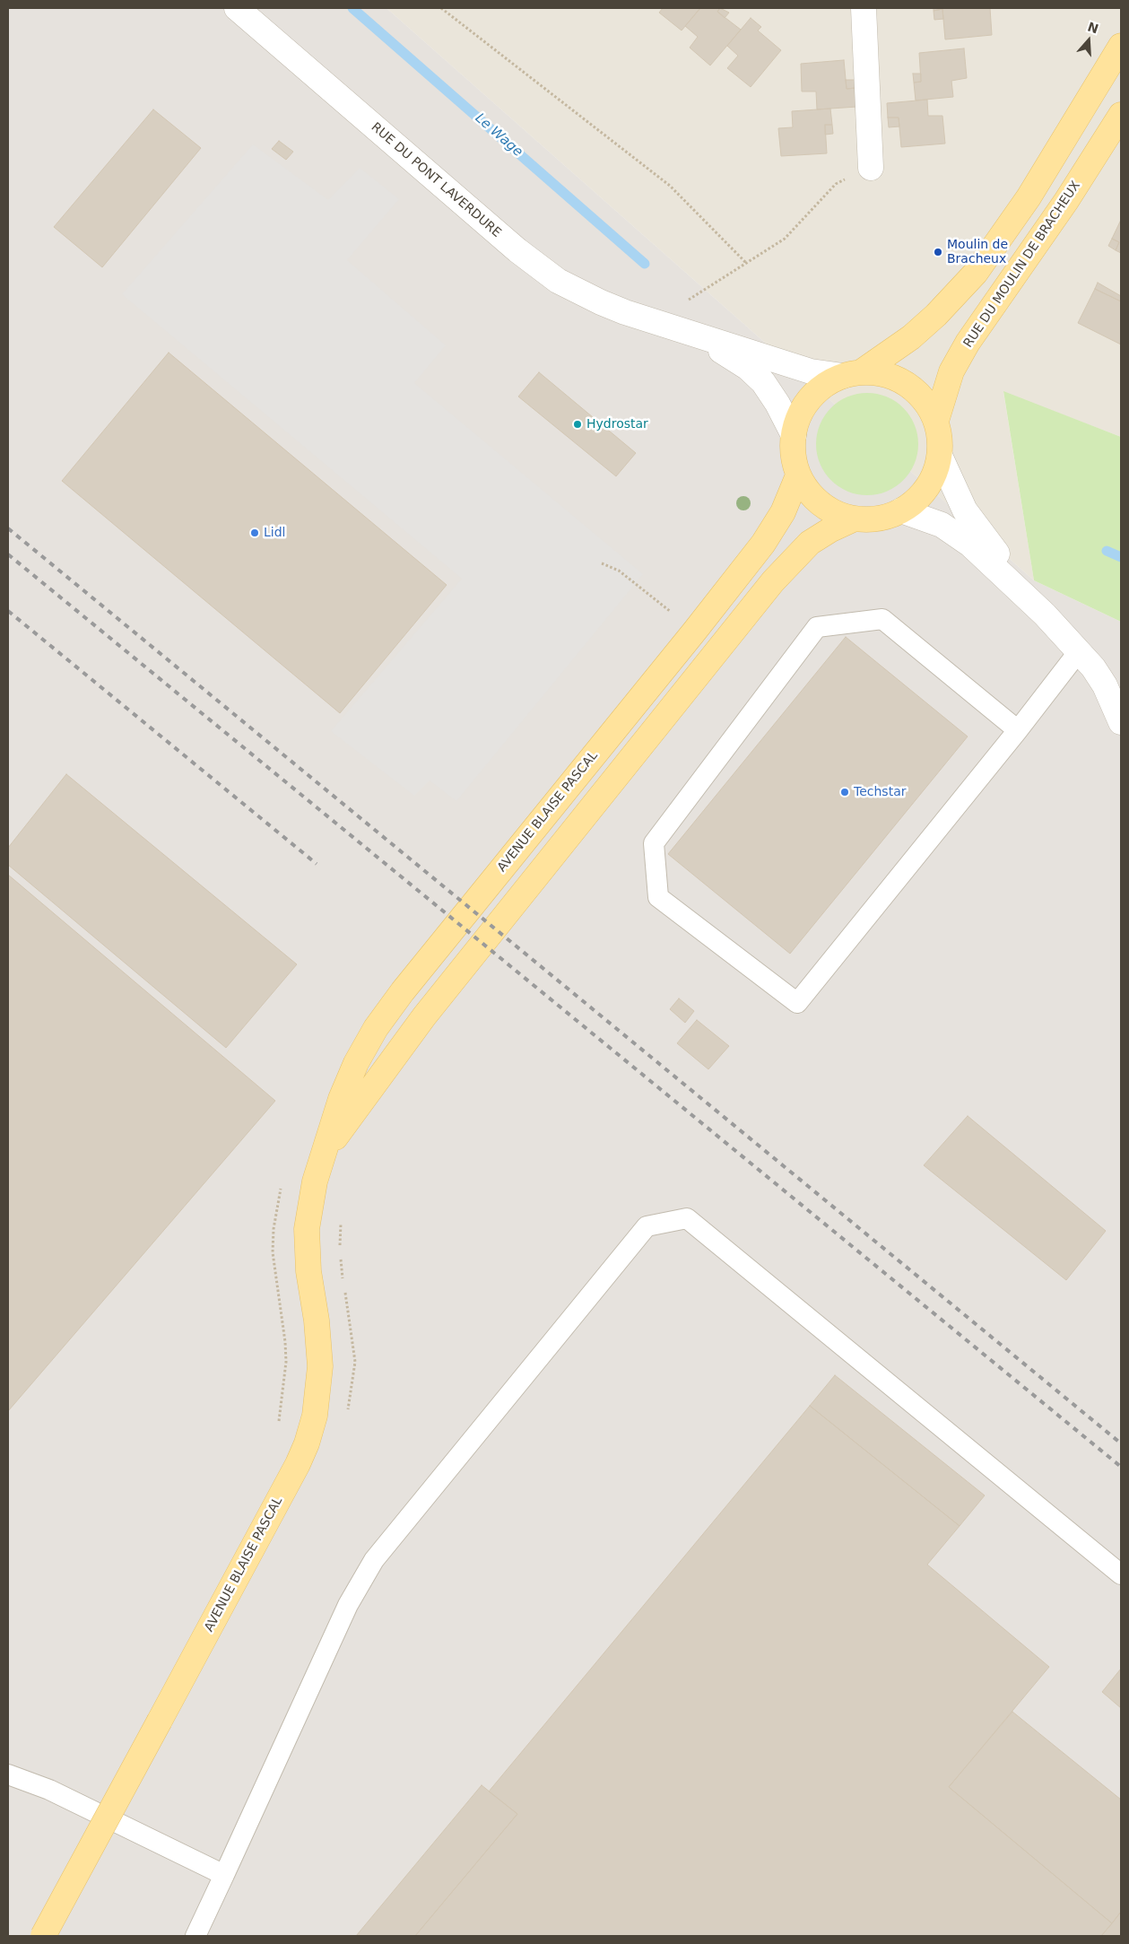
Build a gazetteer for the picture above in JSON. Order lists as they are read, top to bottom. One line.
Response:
{"streets":{"main road":["RUE DU MOULIN DE BRACHEUX","AVENUE BLAISE PASCAL"],"street":["RUE DU PONT LAVERDURE"]},"crossings":[["RUE DU PONT LAVERDURE","RUE DU MOULIN DE BRACHEUX"],["RUE DU PONT LAVERDURE","AVENUE BLAISE PASCAL"],["RUE DU MOULIN DE BRACHEUX","AVENUE BLAISE PASCAL"]],"water":["Le Wage"],"places":["Moulin de Bracheux","Hydrostar","Lidl","Techstar"],"north":"top"}
